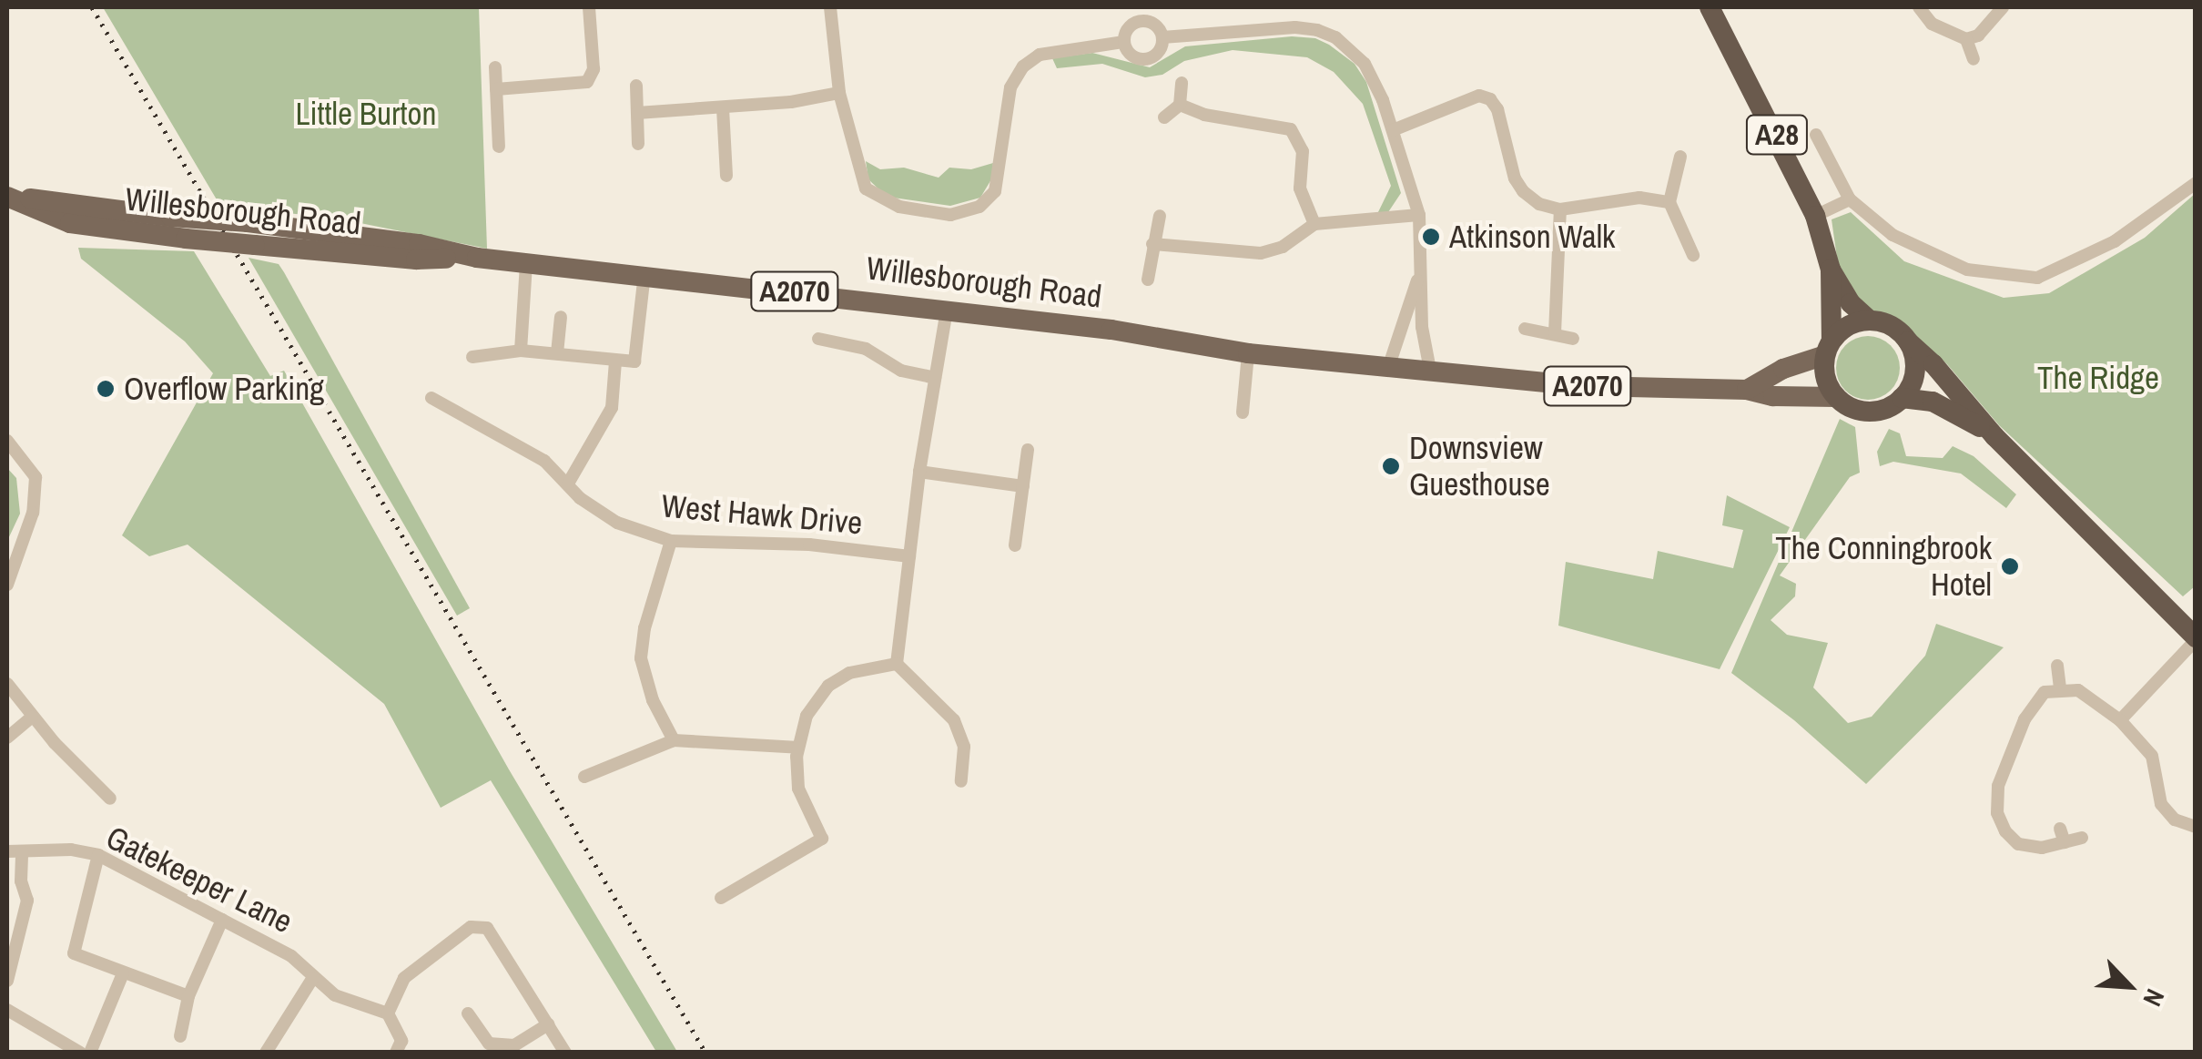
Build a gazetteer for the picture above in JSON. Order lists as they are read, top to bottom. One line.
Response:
{"streets":{"highway":["A28"],"main road":["Willesborough Road","A2070"],"street":["West Hawk Drive","Gatekeeper Lane"]},"crossings":[["A28","A2070"],["Willesborough Road","A2070"]],"parks":["Little Burton","The Ridge"],"places":["Atkinson Walk","Overflow Parking","Downsview Guesthouse","The Conningbrook Hotel"],"north":"bottom right"}
